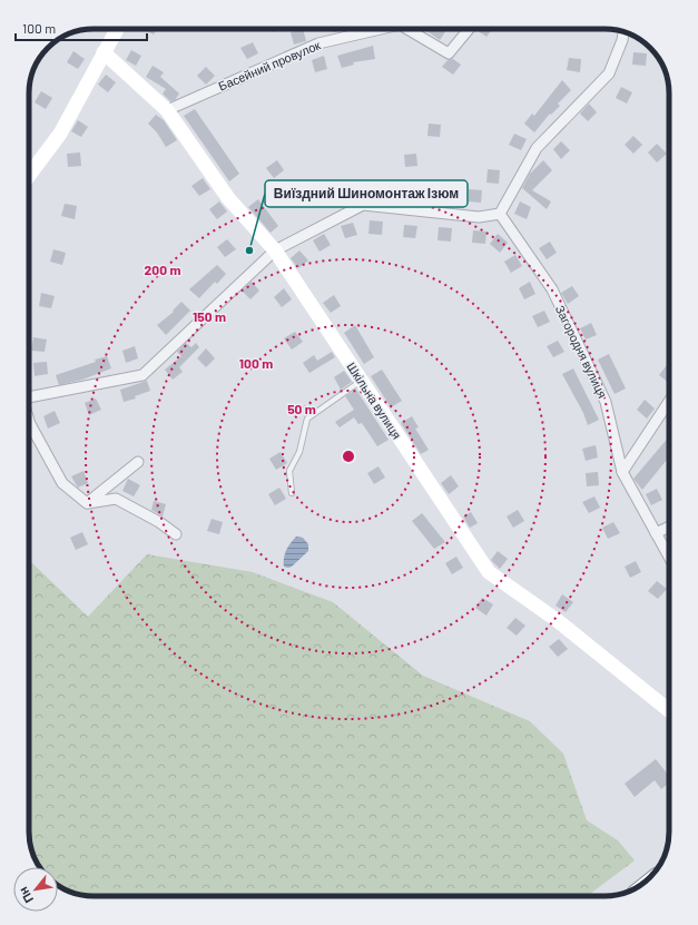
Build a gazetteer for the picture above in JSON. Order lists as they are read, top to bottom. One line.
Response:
{"streets":{"street":["Басейний провулок","Загородня вулиця","Шкільна вулиця"]},"crossings":[["Басейний провулок","Шкільна вулиця"]],"places":["Виїздний Шиномонтаж Ізюм"],"scale_bar":"100 m","north":"bottom left","rings":["200 m","150 m","100 m","50 m"]}
